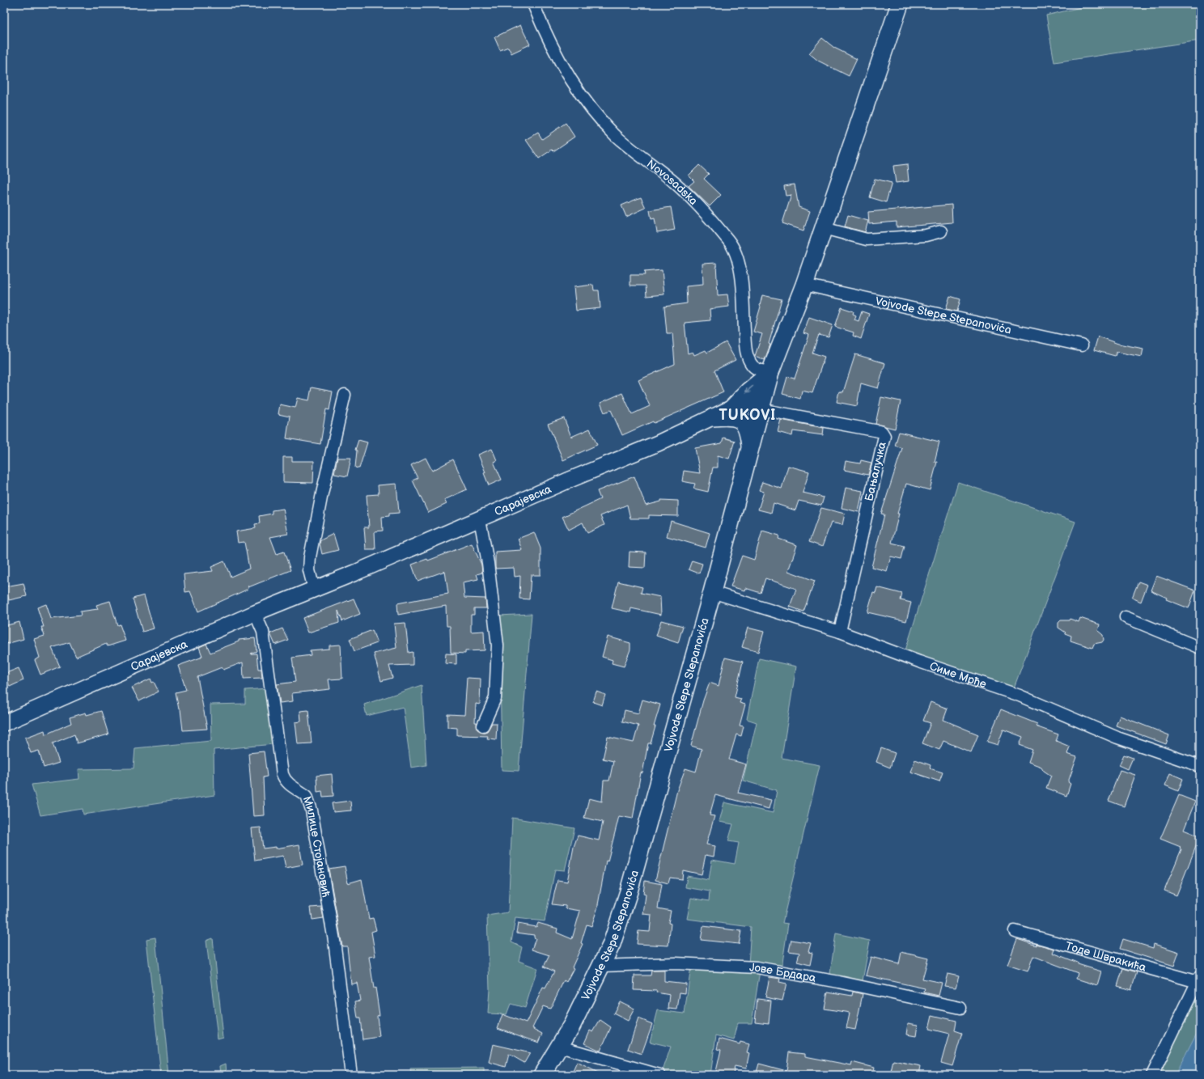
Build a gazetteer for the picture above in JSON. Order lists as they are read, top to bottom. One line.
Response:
{"streets":{"main road":["Vojvode Stepe Stepanovića","Сарајевска"],"street":["Novosadska","Бањалучка","Симе Мрђе","Милице Стојановић","Тоде Швракића","Јове Брдара"]},"crossings":[["Novosadska","Vojvode Stepe Stepanovića"],["Vojvode Stepe Stepanovića","Бањалучка"],["Vojvode Stepe Stepanovića","Симе Мрђе"],["Vojvode Stepe Stepanovića","Јове Брдара"],["Бањалучка","Симе Мрђе"],["Сарајевска","Милице Стојановић"]],"districts":["TUKOVI"]}
